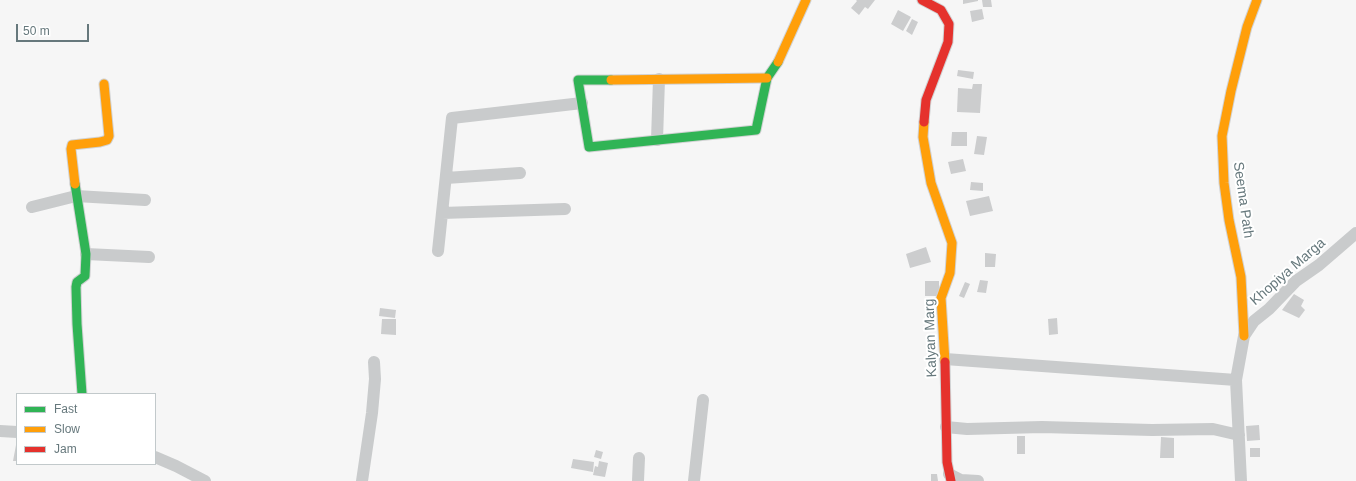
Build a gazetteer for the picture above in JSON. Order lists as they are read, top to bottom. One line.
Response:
{"streets":{"street":["Seema Path","Khopiya Marga","Kalyan Marg"]},"crossings":[["Seema Path","Khopiya Marga"]],"legend":["Fast","Slow","Jam"],"scale_bar":"50 m"}
